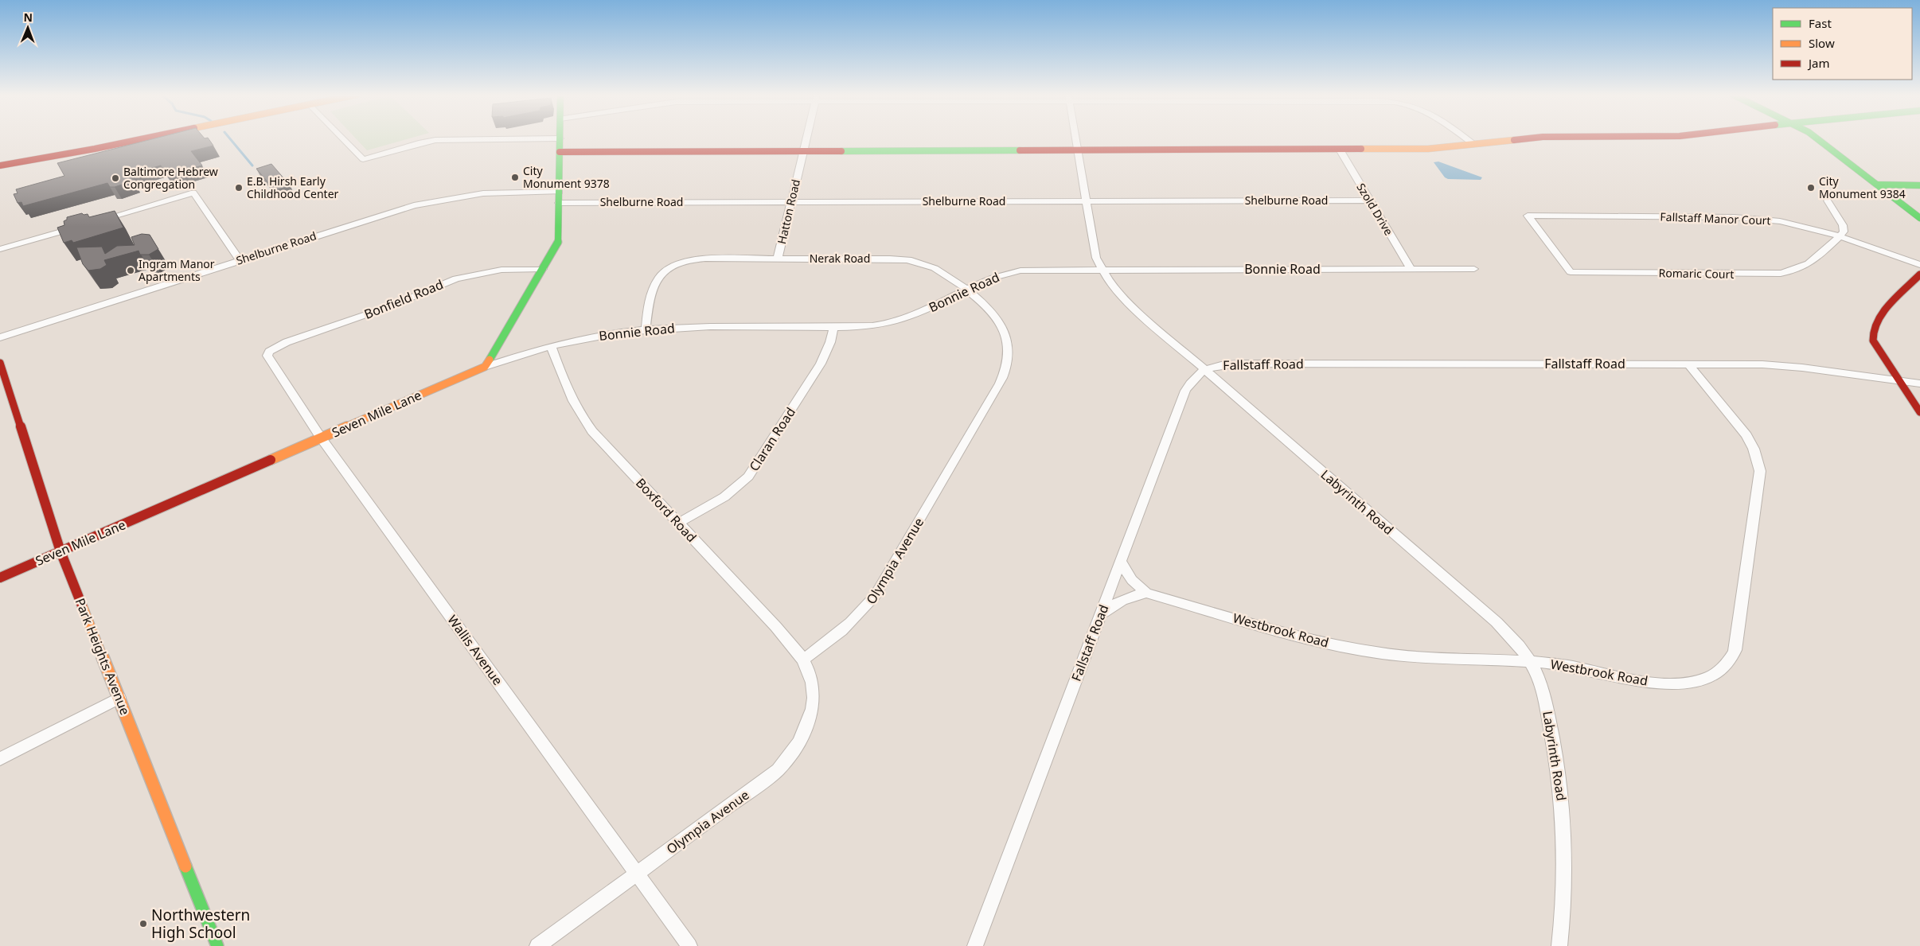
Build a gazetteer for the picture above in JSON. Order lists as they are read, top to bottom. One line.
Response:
{"streets":{"street":["Shelburne Road","Szold Drive","Hatton Road","Fallstaff Manor Court","Nerak Road","Bonnie Road","Romaric Court","Bonfield Road","Fallstaff Road","Seven Mile Lane","Claran Road","Labyrinth Road","Boxford Road","Olympia Avenue","Westbrook Road","Wallis Avenue","Park Heights Avenue"]},"crossings":[["Shelburne Road","Szold Drive"],["Shelburne Road","Hatton Road"],["Shelburne Road","Labyrinth Road"],["Szold Drive","Bonnie Road"],["Hatton Road","Nerak Road"],["Fallstaff Manor Court","Romaric Court"],["Nerak Road","Bonnie Road"],["Nerak Road","Olympia Avenue"],["Bonnie Road","Seven Mile Lane"],["Bonnie Road","Claran Road"],["Bonnie Road","Labyrinth Road"],["Bonnie Road","Boxford Road"],["Bonnie Road","Olympia Avenue"],["Bonfield Road","Wallis Avenue"],["Fallstaff Road","Labyrinth Road"],["Fallstaff Road","Westbrook Road"],["Seven Mile Lane","Wallis Avenue"],["Seven Mile Lane","Park Heights Avenue"],["Claran Road","Boxford Road"],["Labyrinth Road","Westbrook Road"],["Boxford Road","Olympia Avenue"],["Olympia Avenue","Wallis Avenue"]],"places":["City Monument 9378","Baltimore Hebrew Congregation","E.B. Hirsh Early Childhood Center","City Monument 9384","Ingram Manor Apartments","Northwestern High School"],"legend":["Fast","Slow","Jam"],"north":"top"}
